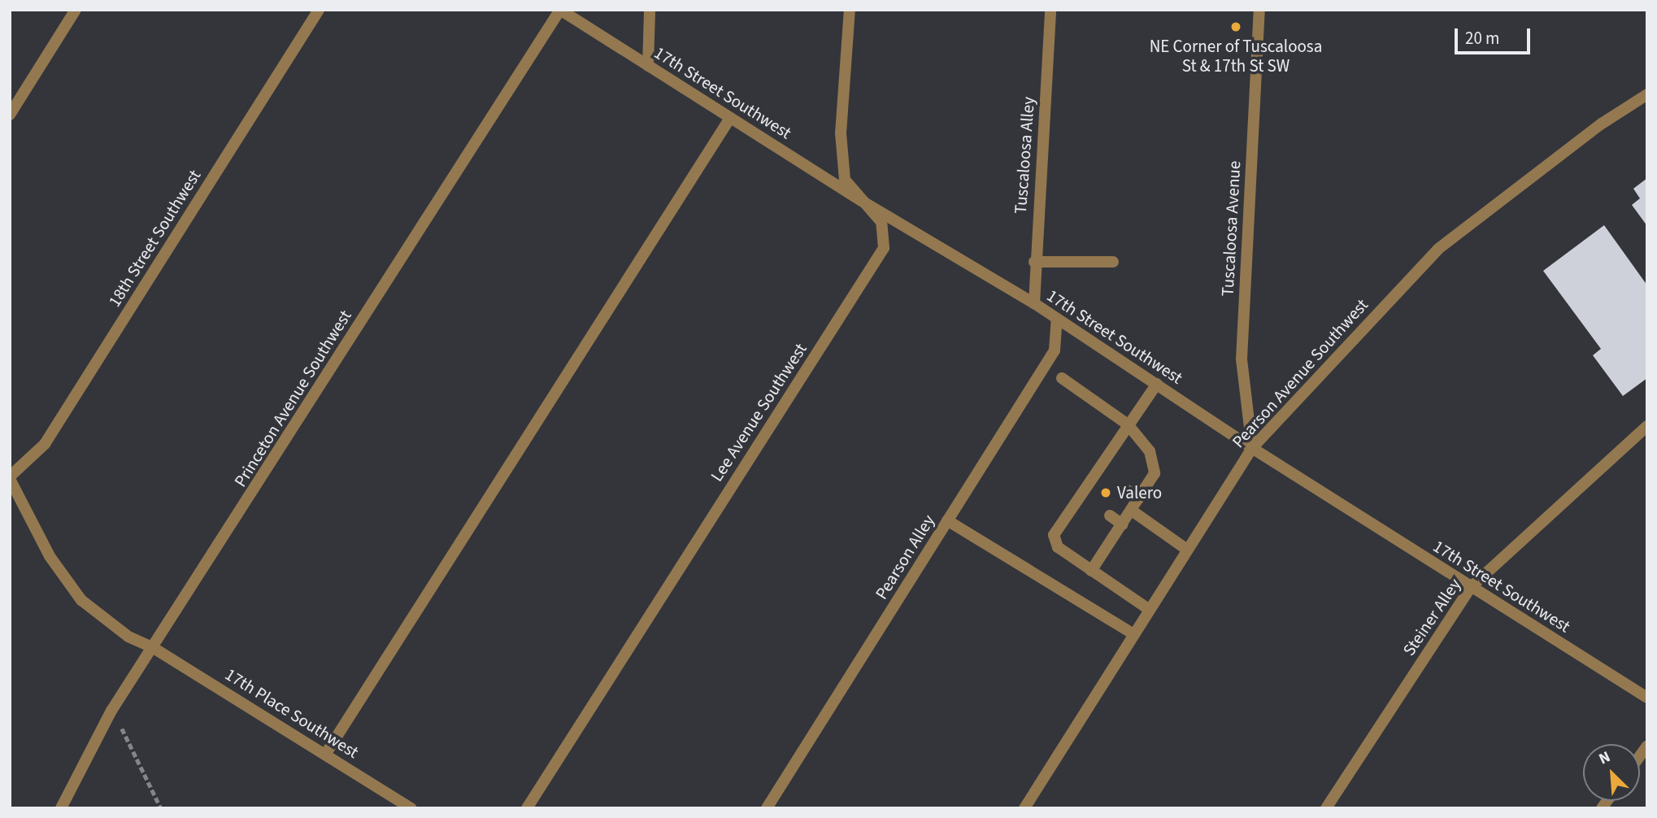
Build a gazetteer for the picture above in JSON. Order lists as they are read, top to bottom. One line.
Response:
{"streets":{"street":["17th Street Southwest","Tuscaloosa Alley","Tuscaloosa Avenue","18th Street Southwest","Pearson Avenue Southwest","Princeton Avenue Southwest","Lee Avenue Southwest","Pearson Alley","Steiner Alley","17th Place Southwest"]},"crossings":[["17th Street Southwest","Tuscaloosa Alley"],["17th Street Southwest","Tuscaloosa Avenue"],["17th Street Southwest","Pearson Avenue Southwest"],["17th Street Southwest","Princeton Avenue Southwest"],["17th Street Southwest","Lee Avenue Southwest"],["17th Street Southwest","Pearson Alley"],["17th Street Southwest","Steiner Alley"],["Tuscaloosa Avenue","Pearson Avenue Southwest"],["18th Street Southwest","Princeton Avenue Southwest"],["18th Street Southwest","17th Place Southwest"],["Princeton Avenue Southwest","17th Place Southwest"]],"places":["NE Corner of Tuscaloosa St & 17th St SW","Valero"],"scale_bar":"20 m","north":"top left"}
